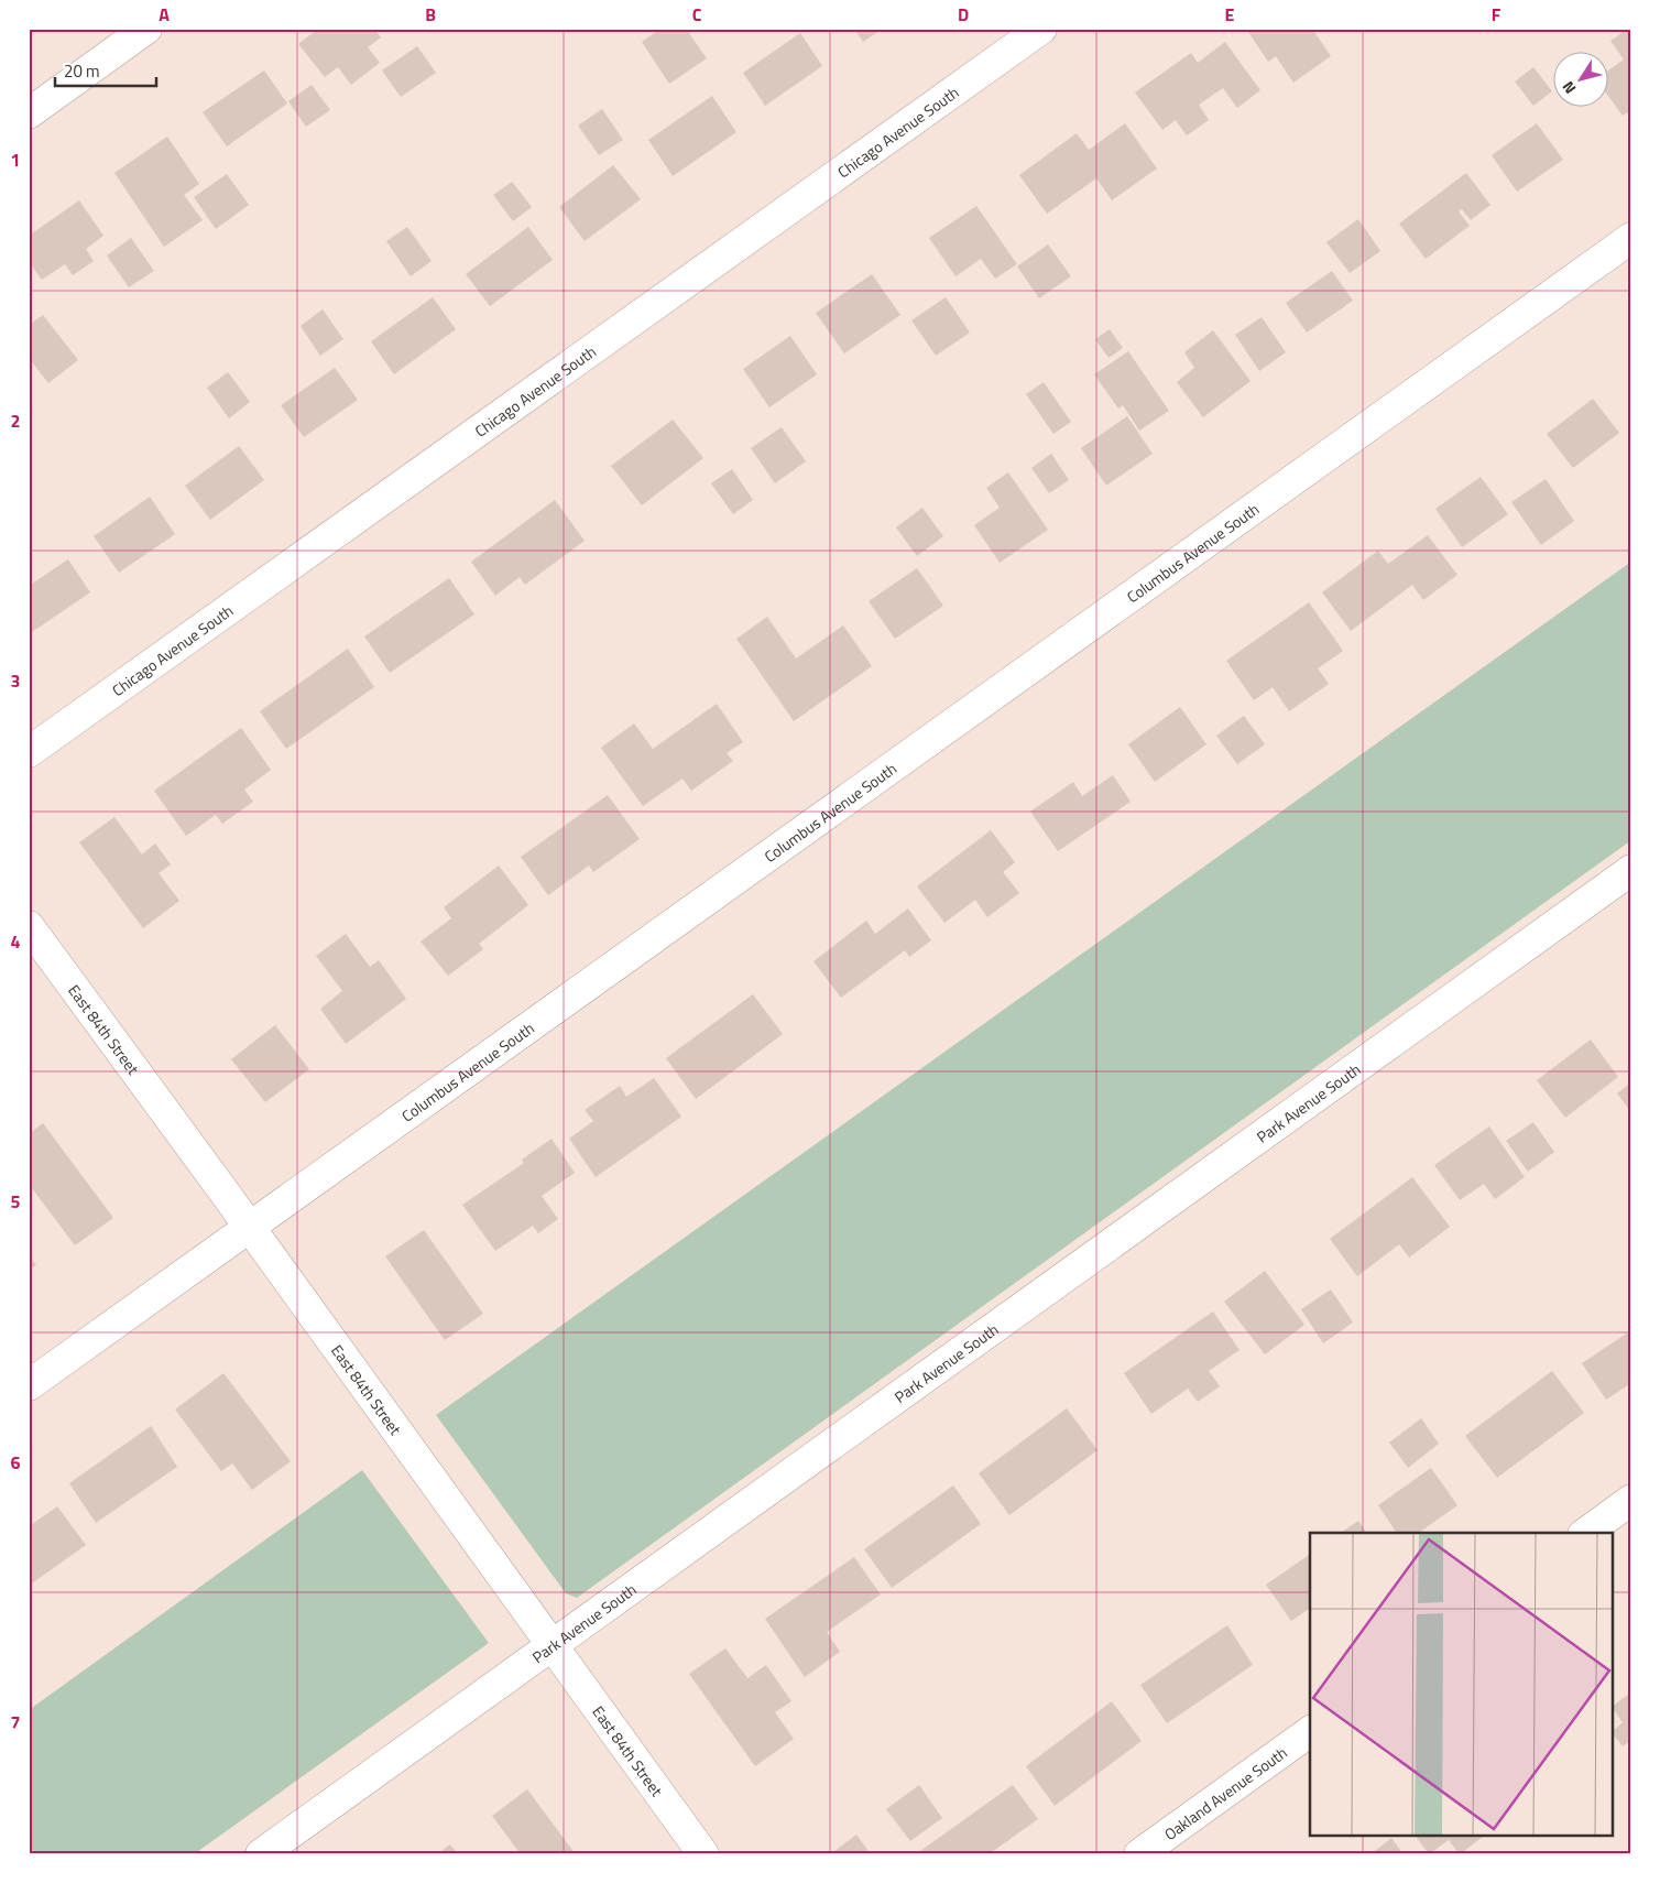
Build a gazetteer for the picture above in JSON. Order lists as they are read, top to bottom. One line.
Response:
{"streets":{"street":["Chicago Avenue South","Columbus Avenue South","East 84th Street","Park Avenue South","Oakland Avenue South"]},"crossings":[["Columbus Avenue South","East 84th Street"],["East 84th Street","Park Avenue South"]],"scale_bar":"20 m","north":"bottom left","grid":{"columns":["A","B","C","D","E","F"],"rows":["1","2","3","4","5","6","7"]}}
